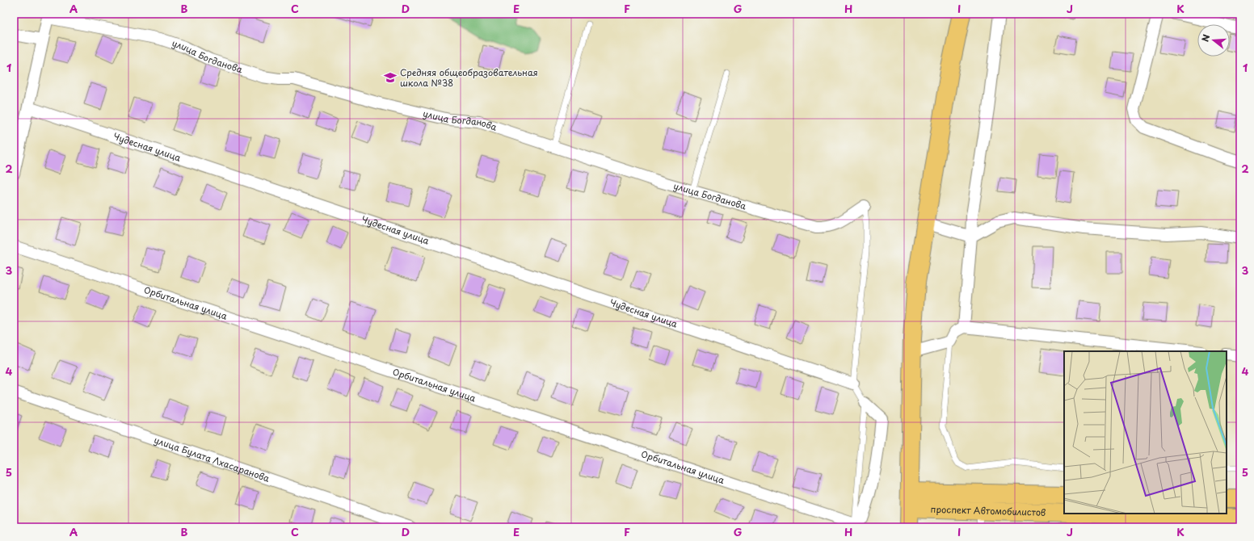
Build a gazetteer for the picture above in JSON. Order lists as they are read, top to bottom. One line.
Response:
{"streets":{"main road":["проспект Автомобилистов"],"street":["улица Богданова","Чудесная улица","Орбитальная улица","улица Булата Лхасаранова"]},"places":{"school or university":["Средняя общеобразовательная школа №38"]},"north":"left","grid":{"columns":["A","B","C","D","E","F","G","H","I","J","K"],"rows":["1","2","3","4","5"]}}
